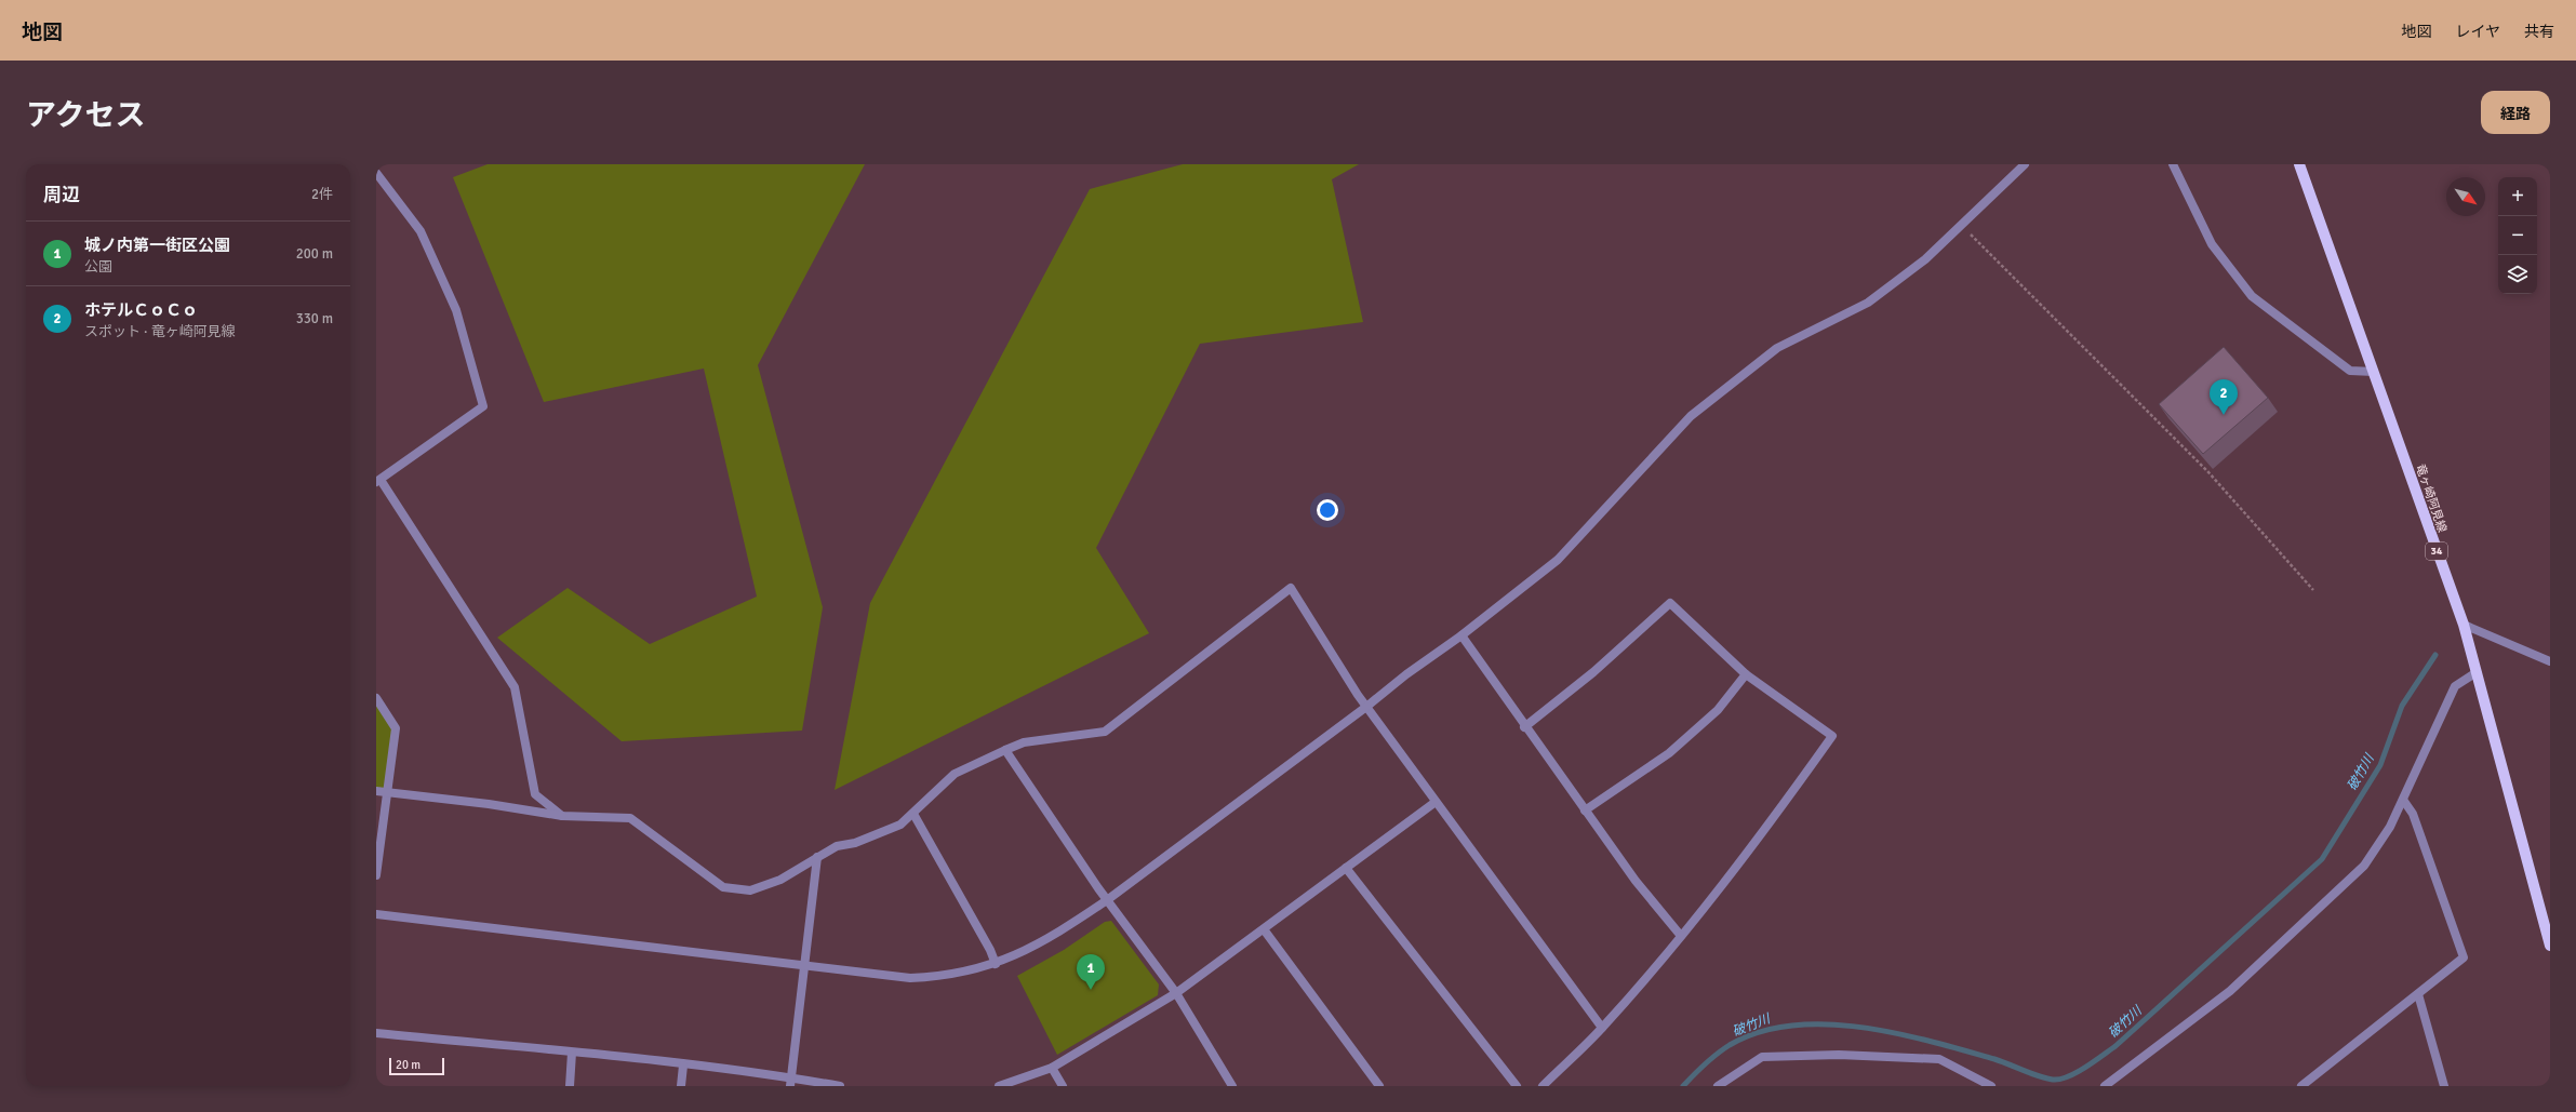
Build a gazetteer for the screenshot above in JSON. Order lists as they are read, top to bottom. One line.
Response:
{"streets":{"main road":["竜ヶ崎阿見線","34"]},"water":["破竹川"],"scale_bar":"20 m","north":"bottom right","page":{"header":"地図","nav":["地図","レイヤ","共有"],"title":"アクセス","buttons":"経路","heading":["周辺","2件"],"map_buttons":["+","−"],"list":[{"mark":"1","name":"城ノ内第一街区公園","note":"公園","value":"200 m"},{"mark":"2","name":"ホテルＣｏＣｏ","note":"スポット · 竜ヶ崎阿見線","value":"330 m"}],"pins":["2","1"],"scale":"20 m"}}
